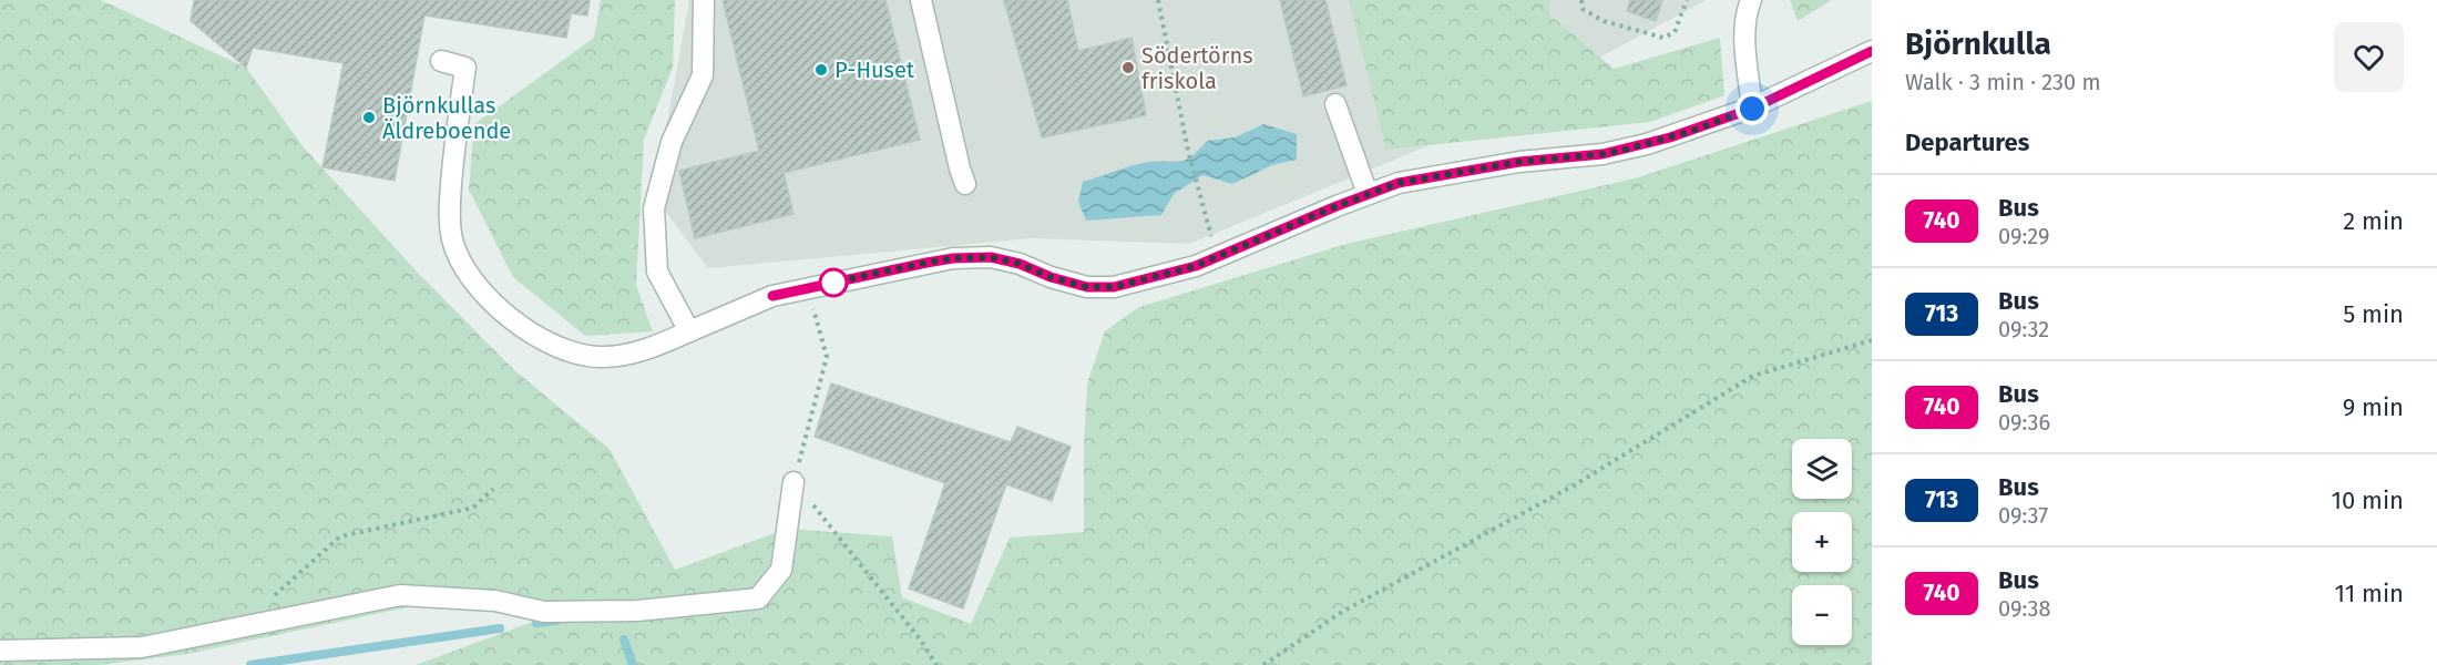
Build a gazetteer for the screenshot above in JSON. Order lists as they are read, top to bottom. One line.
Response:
{"places":["Södertörns friskola","P-Huset","Björnkullas Äldreboende"],"lines":["bus line 740"],"page":{"heading":[["Björnkulla","Walk · 3 min · 230 m"],"Departures"],"list":[{"mark":"740","name":"Bus","note":"09:29","value":"2 min"},{"mark":"713","name":"Bus","note":"09:32","value":"5 min"},{"mark":"740","name":"Bus","note":"09:36","value":"9 min"},{"mark":"713","name":"Bus","note":"09:37","value":"10 min"},{"mark":"740","name":"Bus","note":"09:38","value":"11 min"}],"map_buttons":["+","−"]}}
